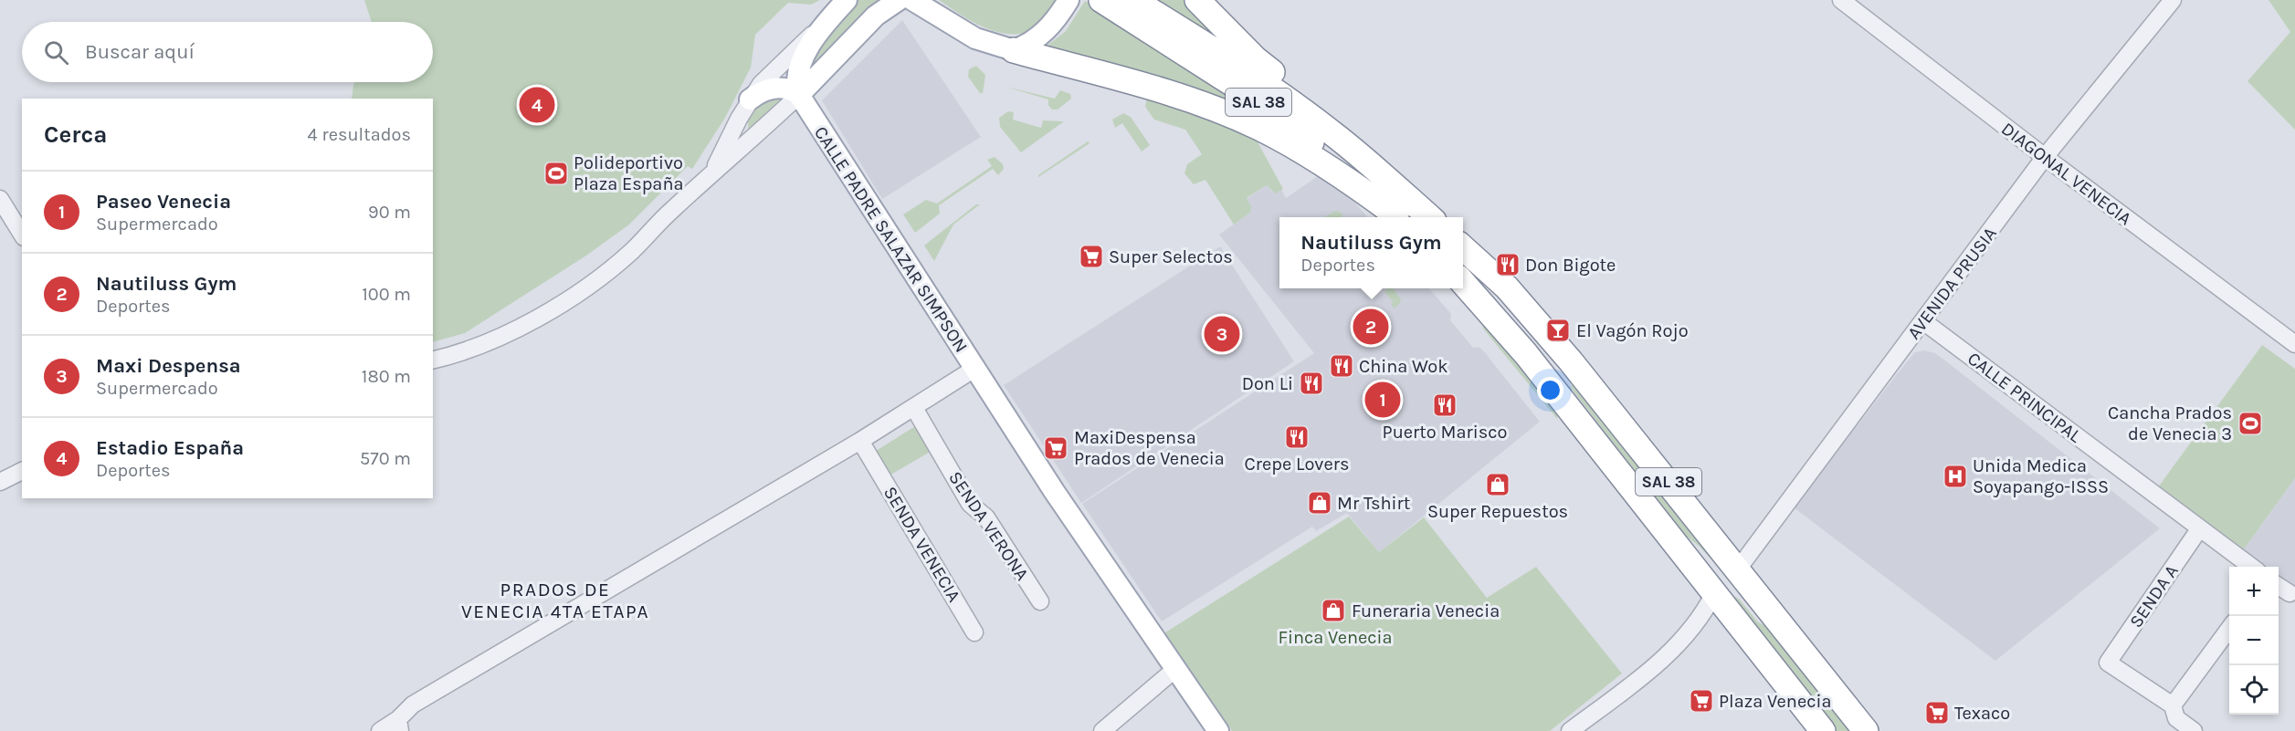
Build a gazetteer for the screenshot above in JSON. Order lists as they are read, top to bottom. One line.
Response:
{"streets":{"highway":["SAL 38"],"main road":["CALLE PADRE SALAZAR SIMPSON"],"street":["DIAGONAL VENECIA","AVENIDA PRUSIA","CALLE PRINCIPAL","SENDA VERONA","SENDA VENECIA","SENDA A"]},"crossings":[["SAL 38","AVENIDA PRUSIA"],["DIAGONAL VENECIA","AVENIDA PRUSIA"],["AVENIDA PRUSIA","CALLE PRINCIPAL"],["CALLE PRINCIPAL","SENDA A"]],"districts":["PRADOS DE VENECIA 4TA ETAPA"],"parks":["Finca Venecia"],"places":{"sports":["Polideportivo Plaza España","Cancha Prados de Venecia 3"],"supermarket":["Super Selectos","MaxiDespensa Prados de Venecia","Plaza Venecia","Texaco"],"restaurant":["Don Bigote","China Wok","Don Li","Puerto Marisco","Crepe Lovers"],"bar":["El Vagón Rojo"],"hospital":["Unida Medica Soyapango-ISSS"],"shop":["Super Repuestos","Mr Tshirt","Funeraria Venecia"]},"page":{"search":"Buscar aquí","pins":["4","2","3","1"],"heading":["Cerca","4 resultados"],"list":[{"mark":"1","name":"Paseo Venecia","note":"Supermercado","value":"90 m"},{"mark":"2","name":"Nautiluss Gym","note":"Deportes","value":"100 m"},{"mark":"3","name":"Maxi Despensa","note":"Supermercado","value":"180 m"},{"mark":"4","name":"Estadio España","note":"Deportes","value":"570 m"}],"popup":["Nautiluss Gym","Deportes"],"map_buttons":["+","−"]}}
